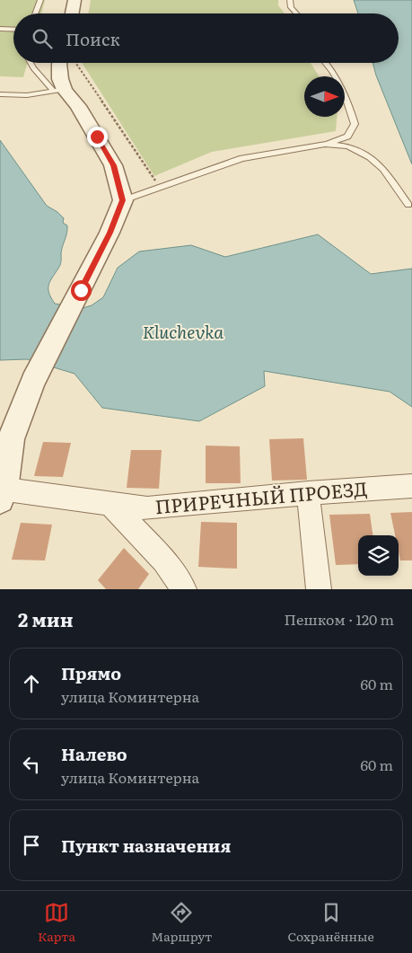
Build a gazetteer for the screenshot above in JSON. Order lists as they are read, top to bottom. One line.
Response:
{"streets":{"street":["ПРИРЕЧНЫЙ ПРОЕЗД"]},"water":["Kluchevka"],"north":"right","page":{"search":"Поиск","heading":["2 мин","Пешком · 120 m"],"list":[["Прямо","улица Коминтерна","60 m"],["Налево","улица Коминтерна","60 m"],"Пункт назначения"],"nav":["Карта","Маршрут","Сохранённые"]}}
